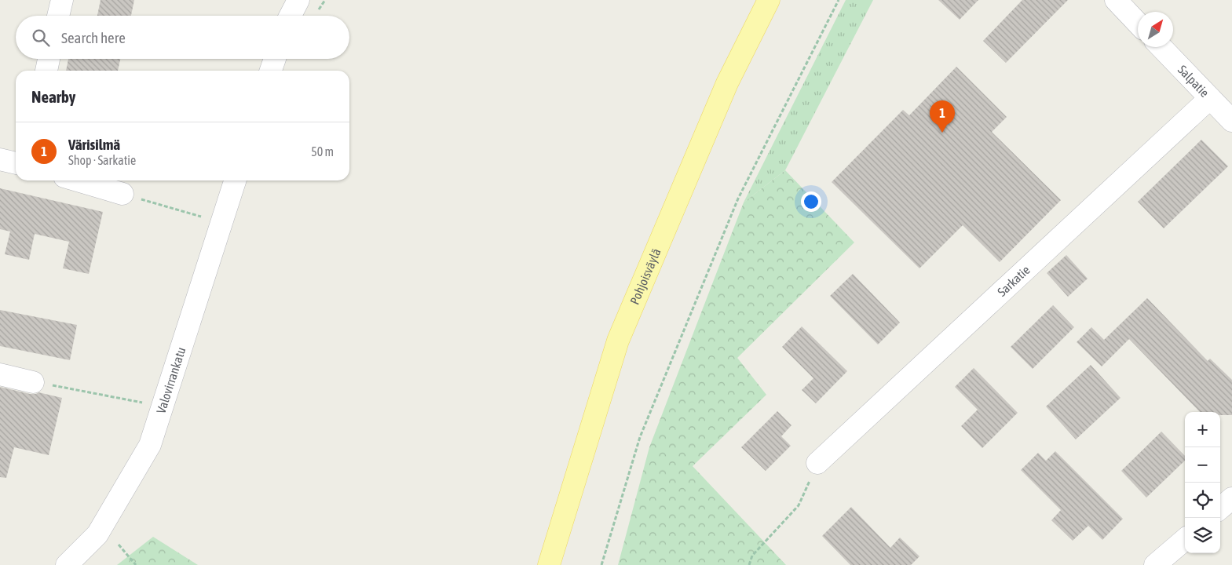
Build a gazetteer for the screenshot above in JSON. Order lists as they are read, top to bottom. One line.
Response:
{"streets":{"main road":["Pohjoisväylä"],"street":["Salpatie","Sarkatie","Valovirrankatu"]},"crossings":[["Salpatie","Sarkatie"]],"north":"top right","page":{"search":"Search here","heading":"Nearby","pins":"1","list":[{"mark":"1","name":"Värisilmä","note":"Shop · Sarkatie","value":"50 m"}],"map_buttons":["+","−"]}}
